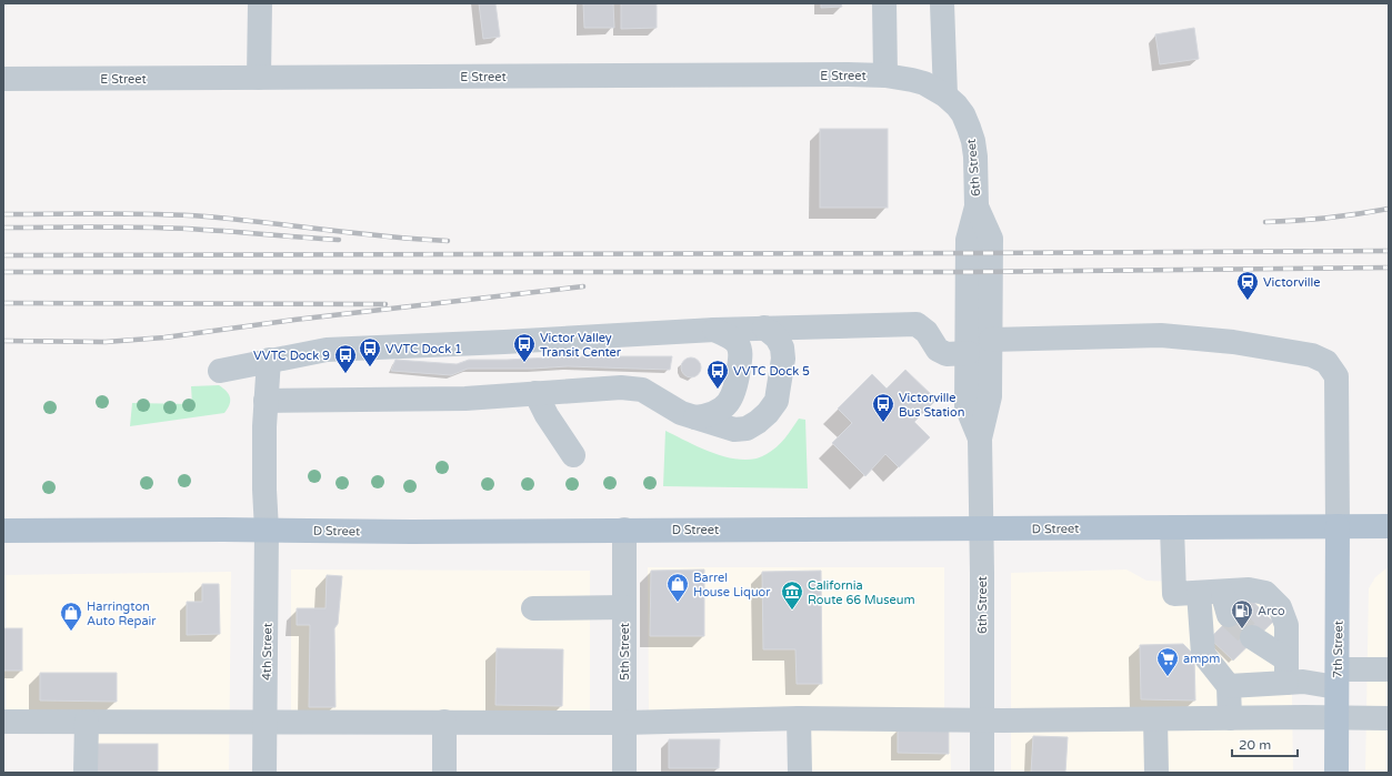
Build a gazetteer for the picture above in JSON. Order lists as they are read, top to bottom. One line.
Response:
{"streets":{"main road":["D Street","7th Street"],"street":["E Street","6th Street","4th Street","5th Street"]},"crossings":[["E Street","6th Street"],["6th Street","D Street"],["D Street","7th Street"],["D Street","4th Street"],["D Street","5th Street"]],"places":{"station":["Victorville"],"bus stop":["Victor Valley Transit Center","VVTC Dock 1","VVTC Dock 9","VVTC Dock 5","Victorville Bus Station"],"shop":["Barrel House Liquor","Harrington Auto Repair"],"museum":["California Route 66 Museum"],"fuel station":["Arco"],"supermarket":["ampm"]},"scale_bar":"20 m"}
